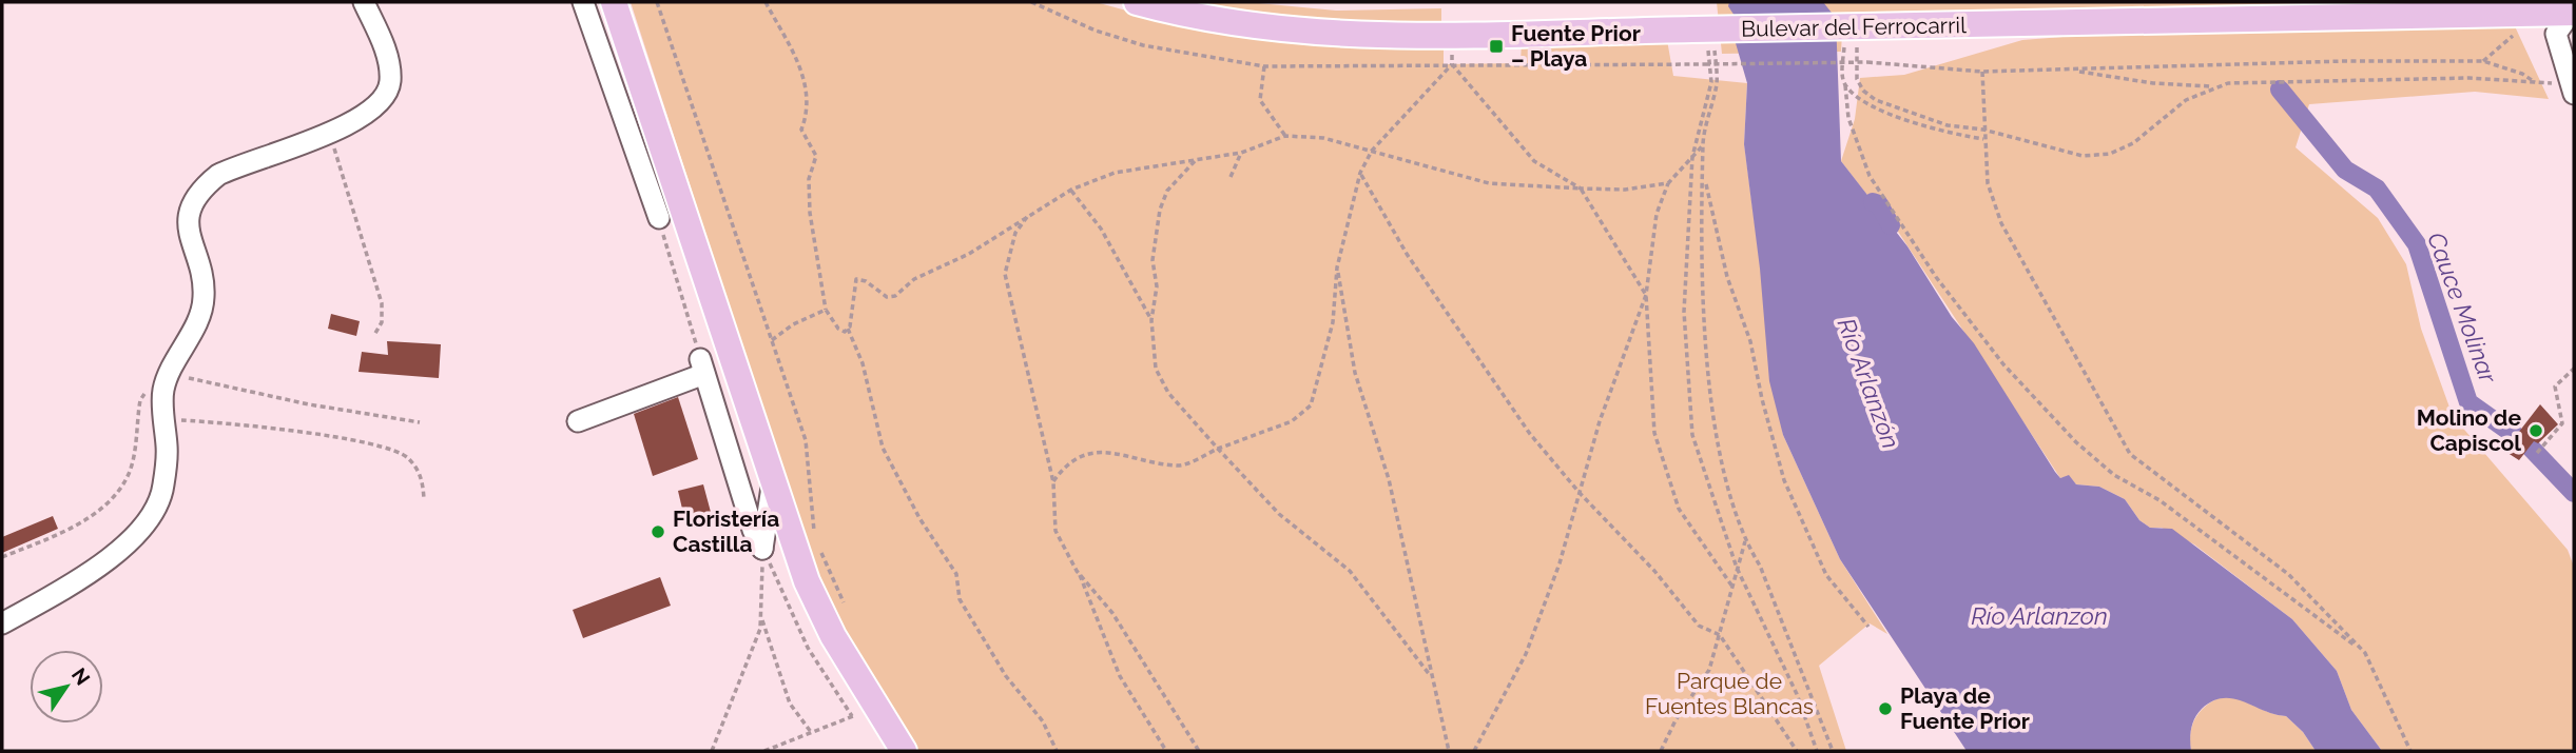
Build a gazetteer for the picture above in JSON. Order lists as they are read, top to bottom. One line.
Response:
{"streets":{"main road":["Bulevar del Ferrocarril"]},"water":["Cauce Molinar","Río Arlanzón","Río Arlanzon"],"parks":["Parque de Fuentes Blancas"],"places":{"transit":["Fuente Prior – Playa"],"other":["Molino de Capiscol","Floristería Castilla","Playa de Fuente Prior"]},"north":"top right"}
